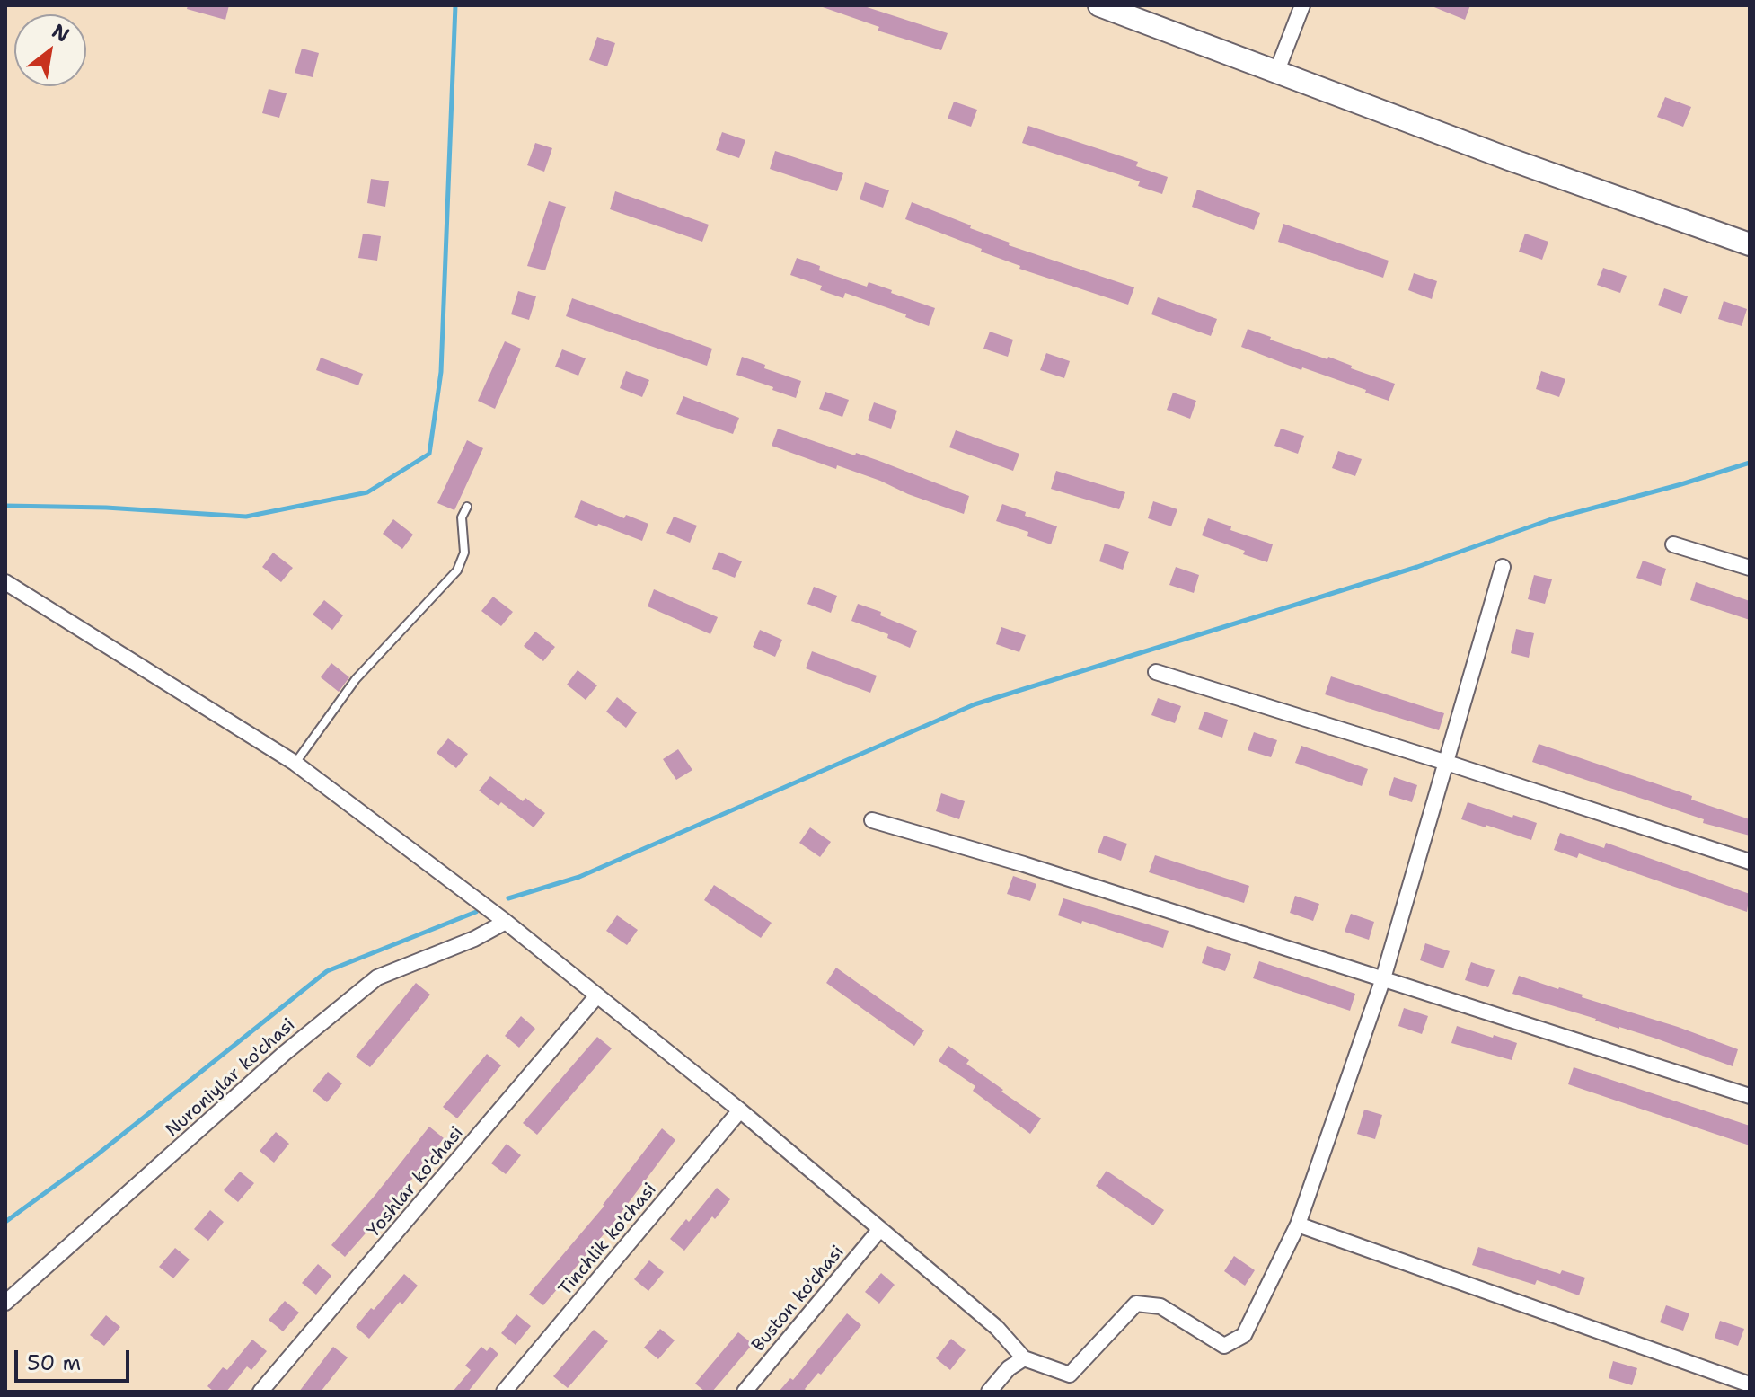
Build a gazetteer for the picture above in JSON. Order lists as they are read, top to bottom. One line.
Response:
{"streets":{"street":["Nuroniylar ko'chasi","Yoshlar ko'chasi","Tinchlik ko'chasi","Buston ko'chasi"]},"scale_bar":"50 m","north":"top right"}
